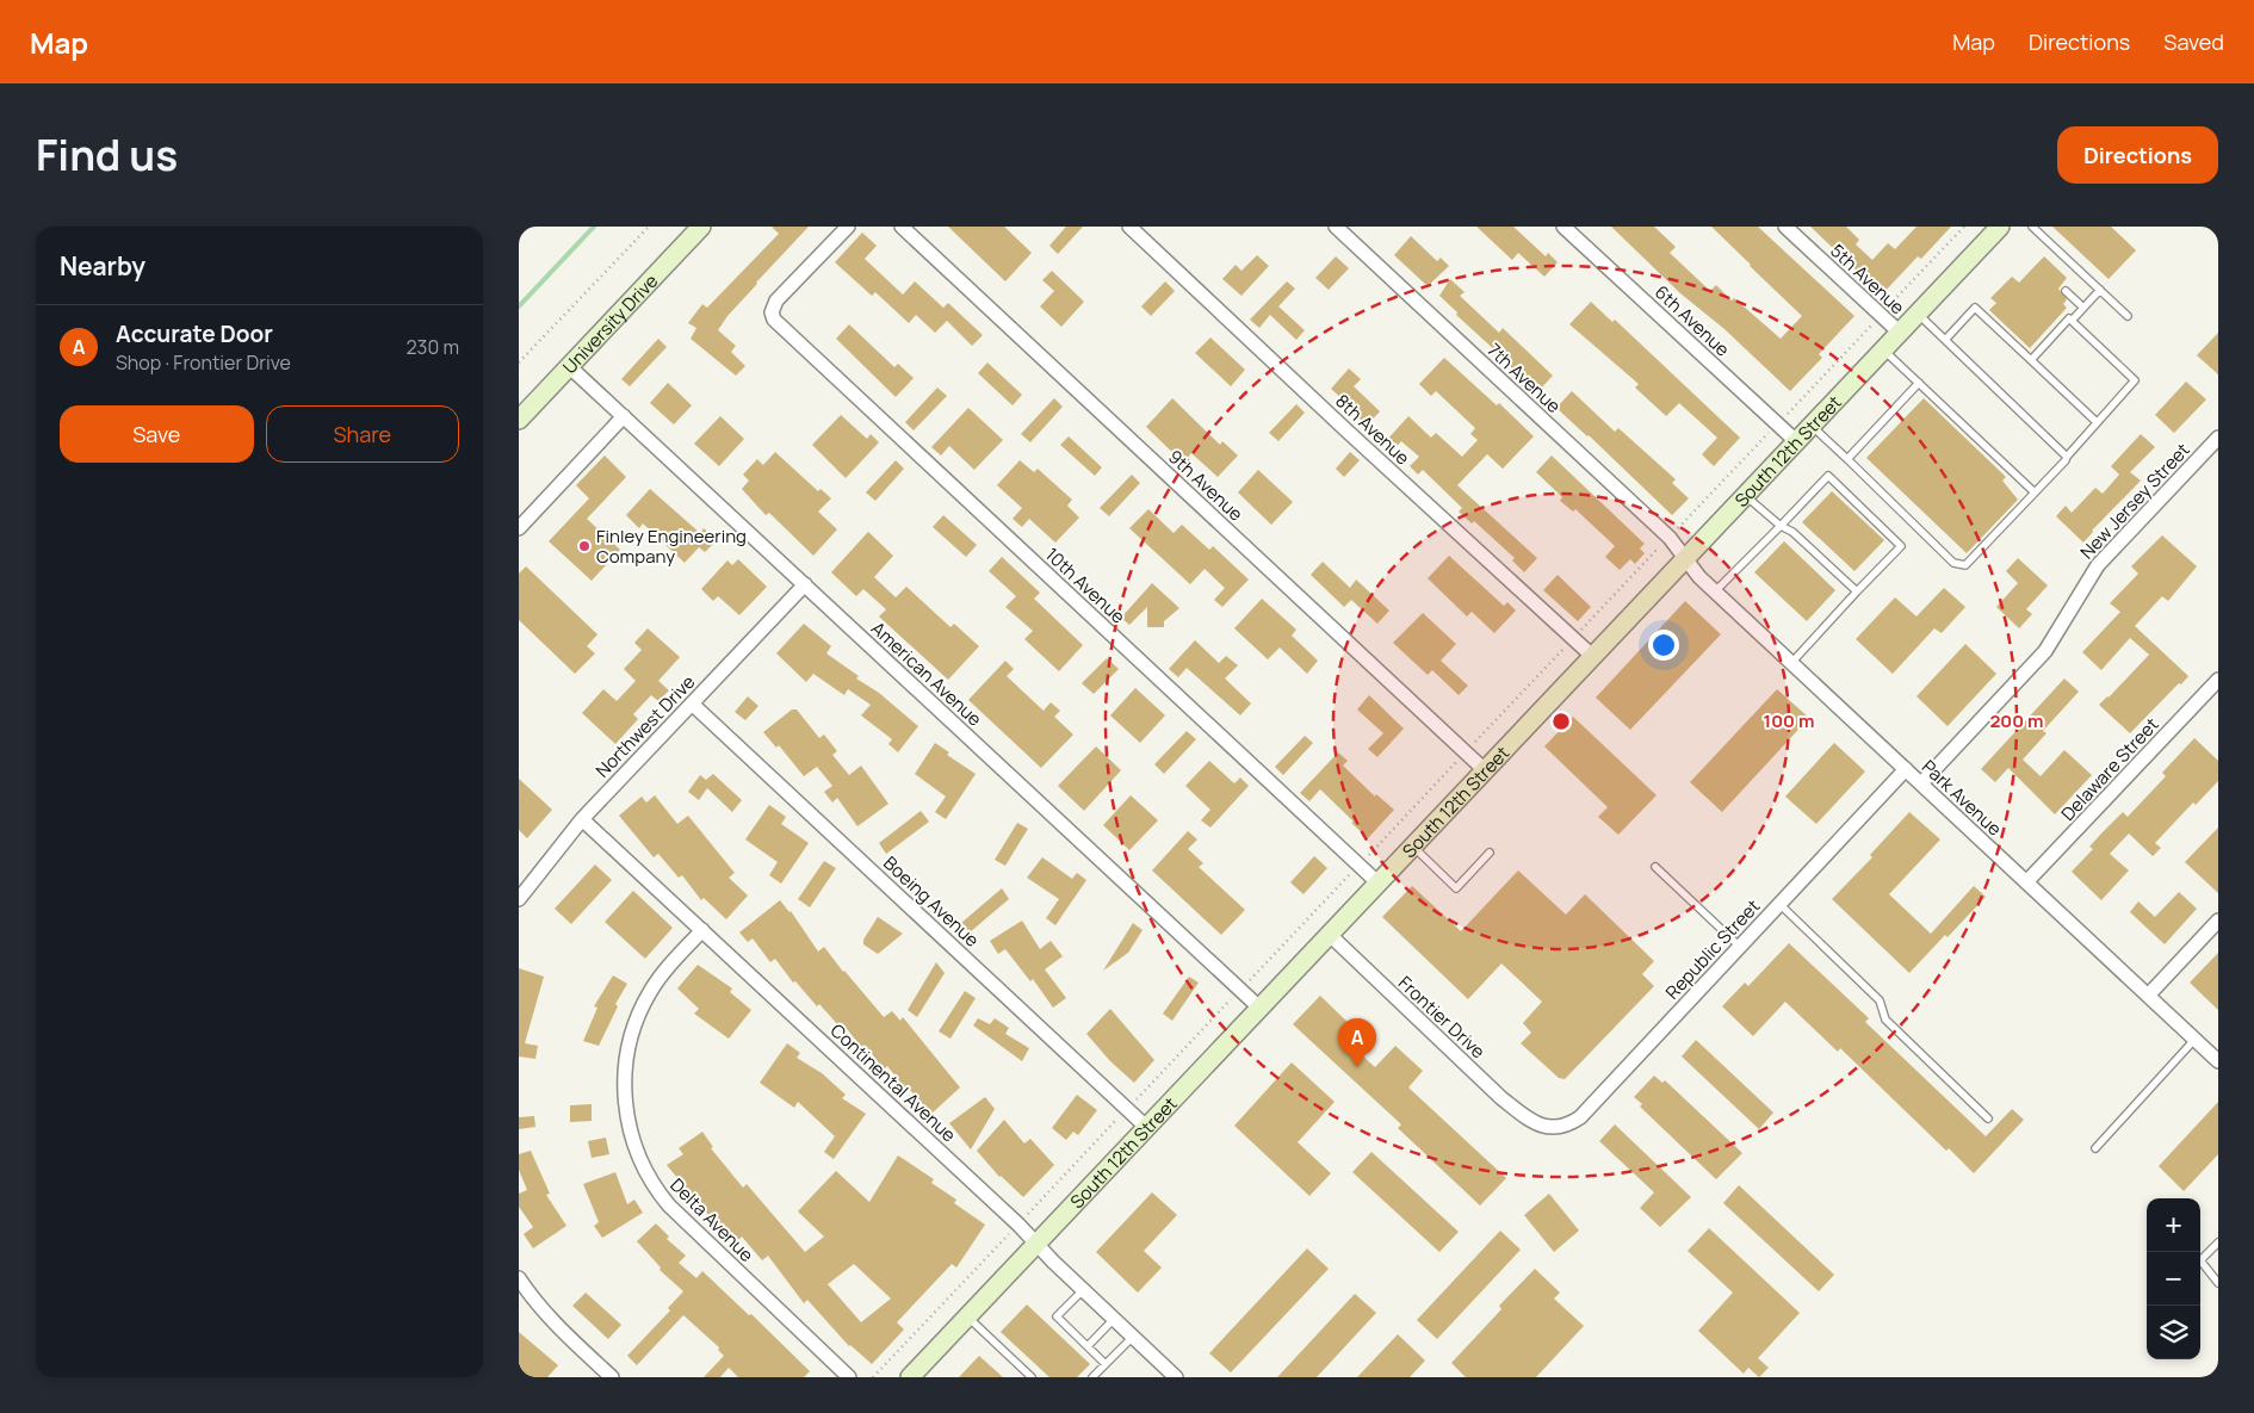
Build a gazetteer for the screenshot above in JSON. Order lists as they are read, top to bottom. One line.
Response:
{"streets":{"street":["5th Avenue","6th Avenue","University Drive","7th Avenue","8th Avenue","South 12th Street","9th Avenue","New Jersey Street","10th Avenue","American Avenue","Northwest Drive","Delaware Street","Park Avenue","Boeing Avenue","Republic Street","Frontier Drive","Continental Avenue","Delta Avenue"]},"crossings":[["5th Avenue","South 12th Street"],["6th Avenue","South 12th Street"],["University Drive","American Avenue"],["7th Avenue","South 12th Street"],["7th Avenue","Park Avenue"],["8th Avenue","South 12th Street"],["South 12th Street","9th Avenue"],["South 12th Street","10th Avenue"],["South 12th Street","American Avenue"],["South 12th Street","Park Avenue"],["South 12th Street","Boeing Avenue"],["South 12th Street","Frontier Drive"],["South 12th Street","Continental Avenue"],["New Jersey Street","Park Avenue"],["American Avenue","Northwest Drive"],["Northwest Drive","Boeing Avenue"],["Northwest Drive","Continental Avenue"],["Delaware Street","Park Avenue"],["Park Avenue","Republic Street"],["Republic Street","Frontier Drive"],["Continental Avenue","Delta Avenue"]],"places":["Finley Engineering Company"],"page":{"header":"Map","nav":["Map","Directions","Saved"],"title":"Find us","buttons":["Directions",["Save","Share"]],"heading":"Nearby","list":[{"mark":"A","name":"Accurate Door","note":"Shop · Frontier Drive","value":"230 m"}],"pins":"A","map_buttons":["+","−"]},"rings":["100 m","200 m"]}
